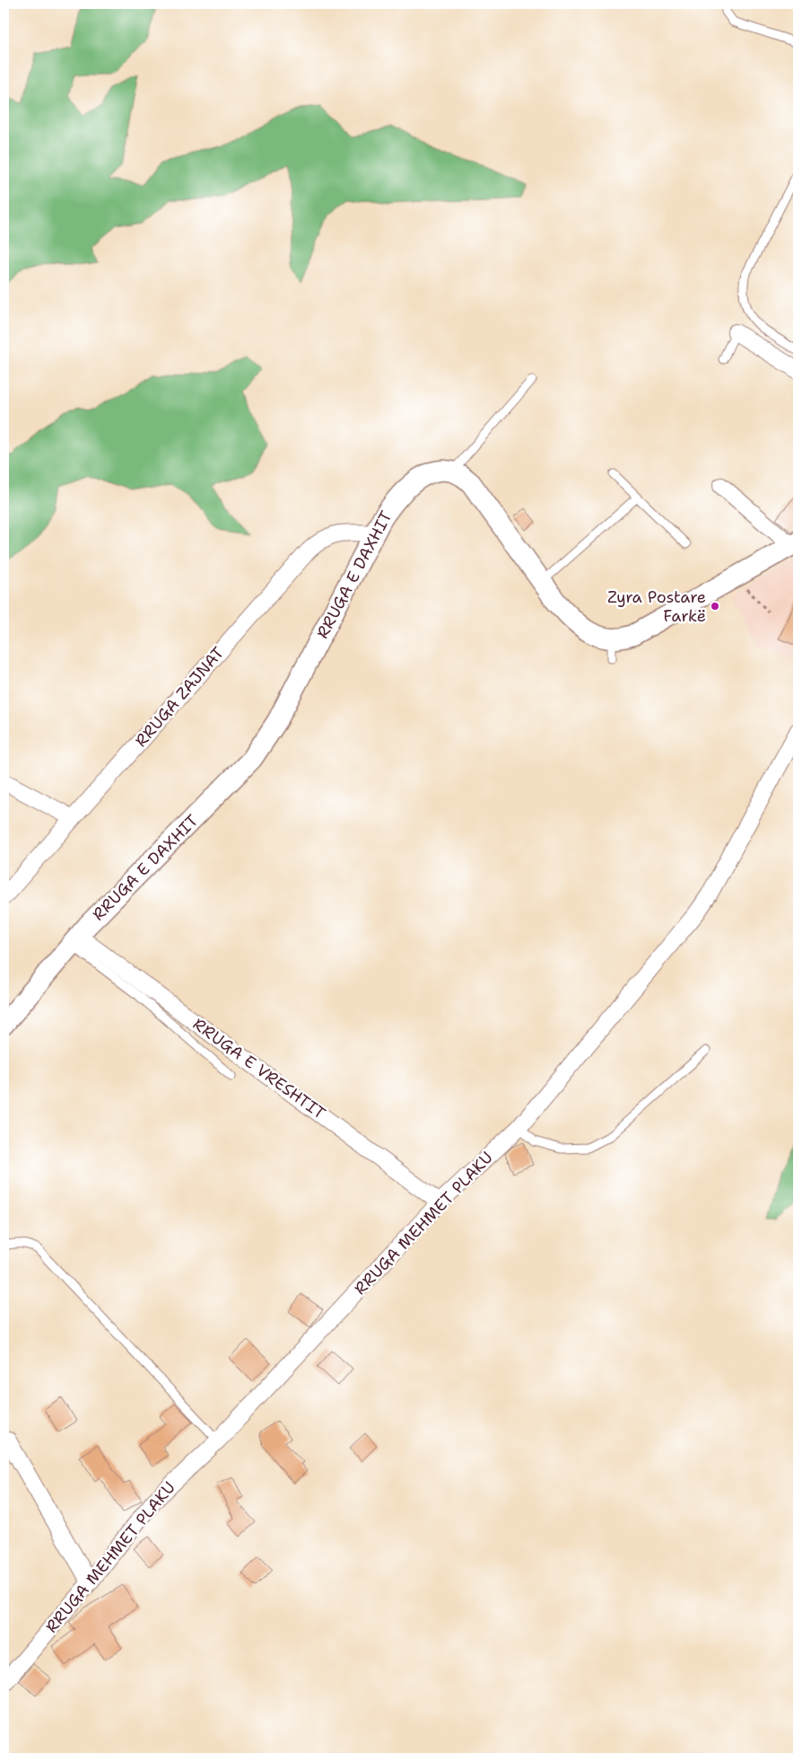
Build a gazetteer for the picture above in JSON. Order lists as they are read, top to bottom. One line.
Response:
{"streets":{"street":["RRUGA E DAXHIT","RRUGA ZAJNAT","RRUGA E VRESHTIT","RRUGA MEHMET PLAKU"]},"crossings":[["RRUGA E DAXHIT","RRUGA ZAJNAT"],["RRUGA E DAXHIT","RRUGA E VRESHTIT"],["RRUGA E VRESHTIT","RRUGA MEHMET PLAKU"]],"places":["Zyra Postare Farkë"]}
